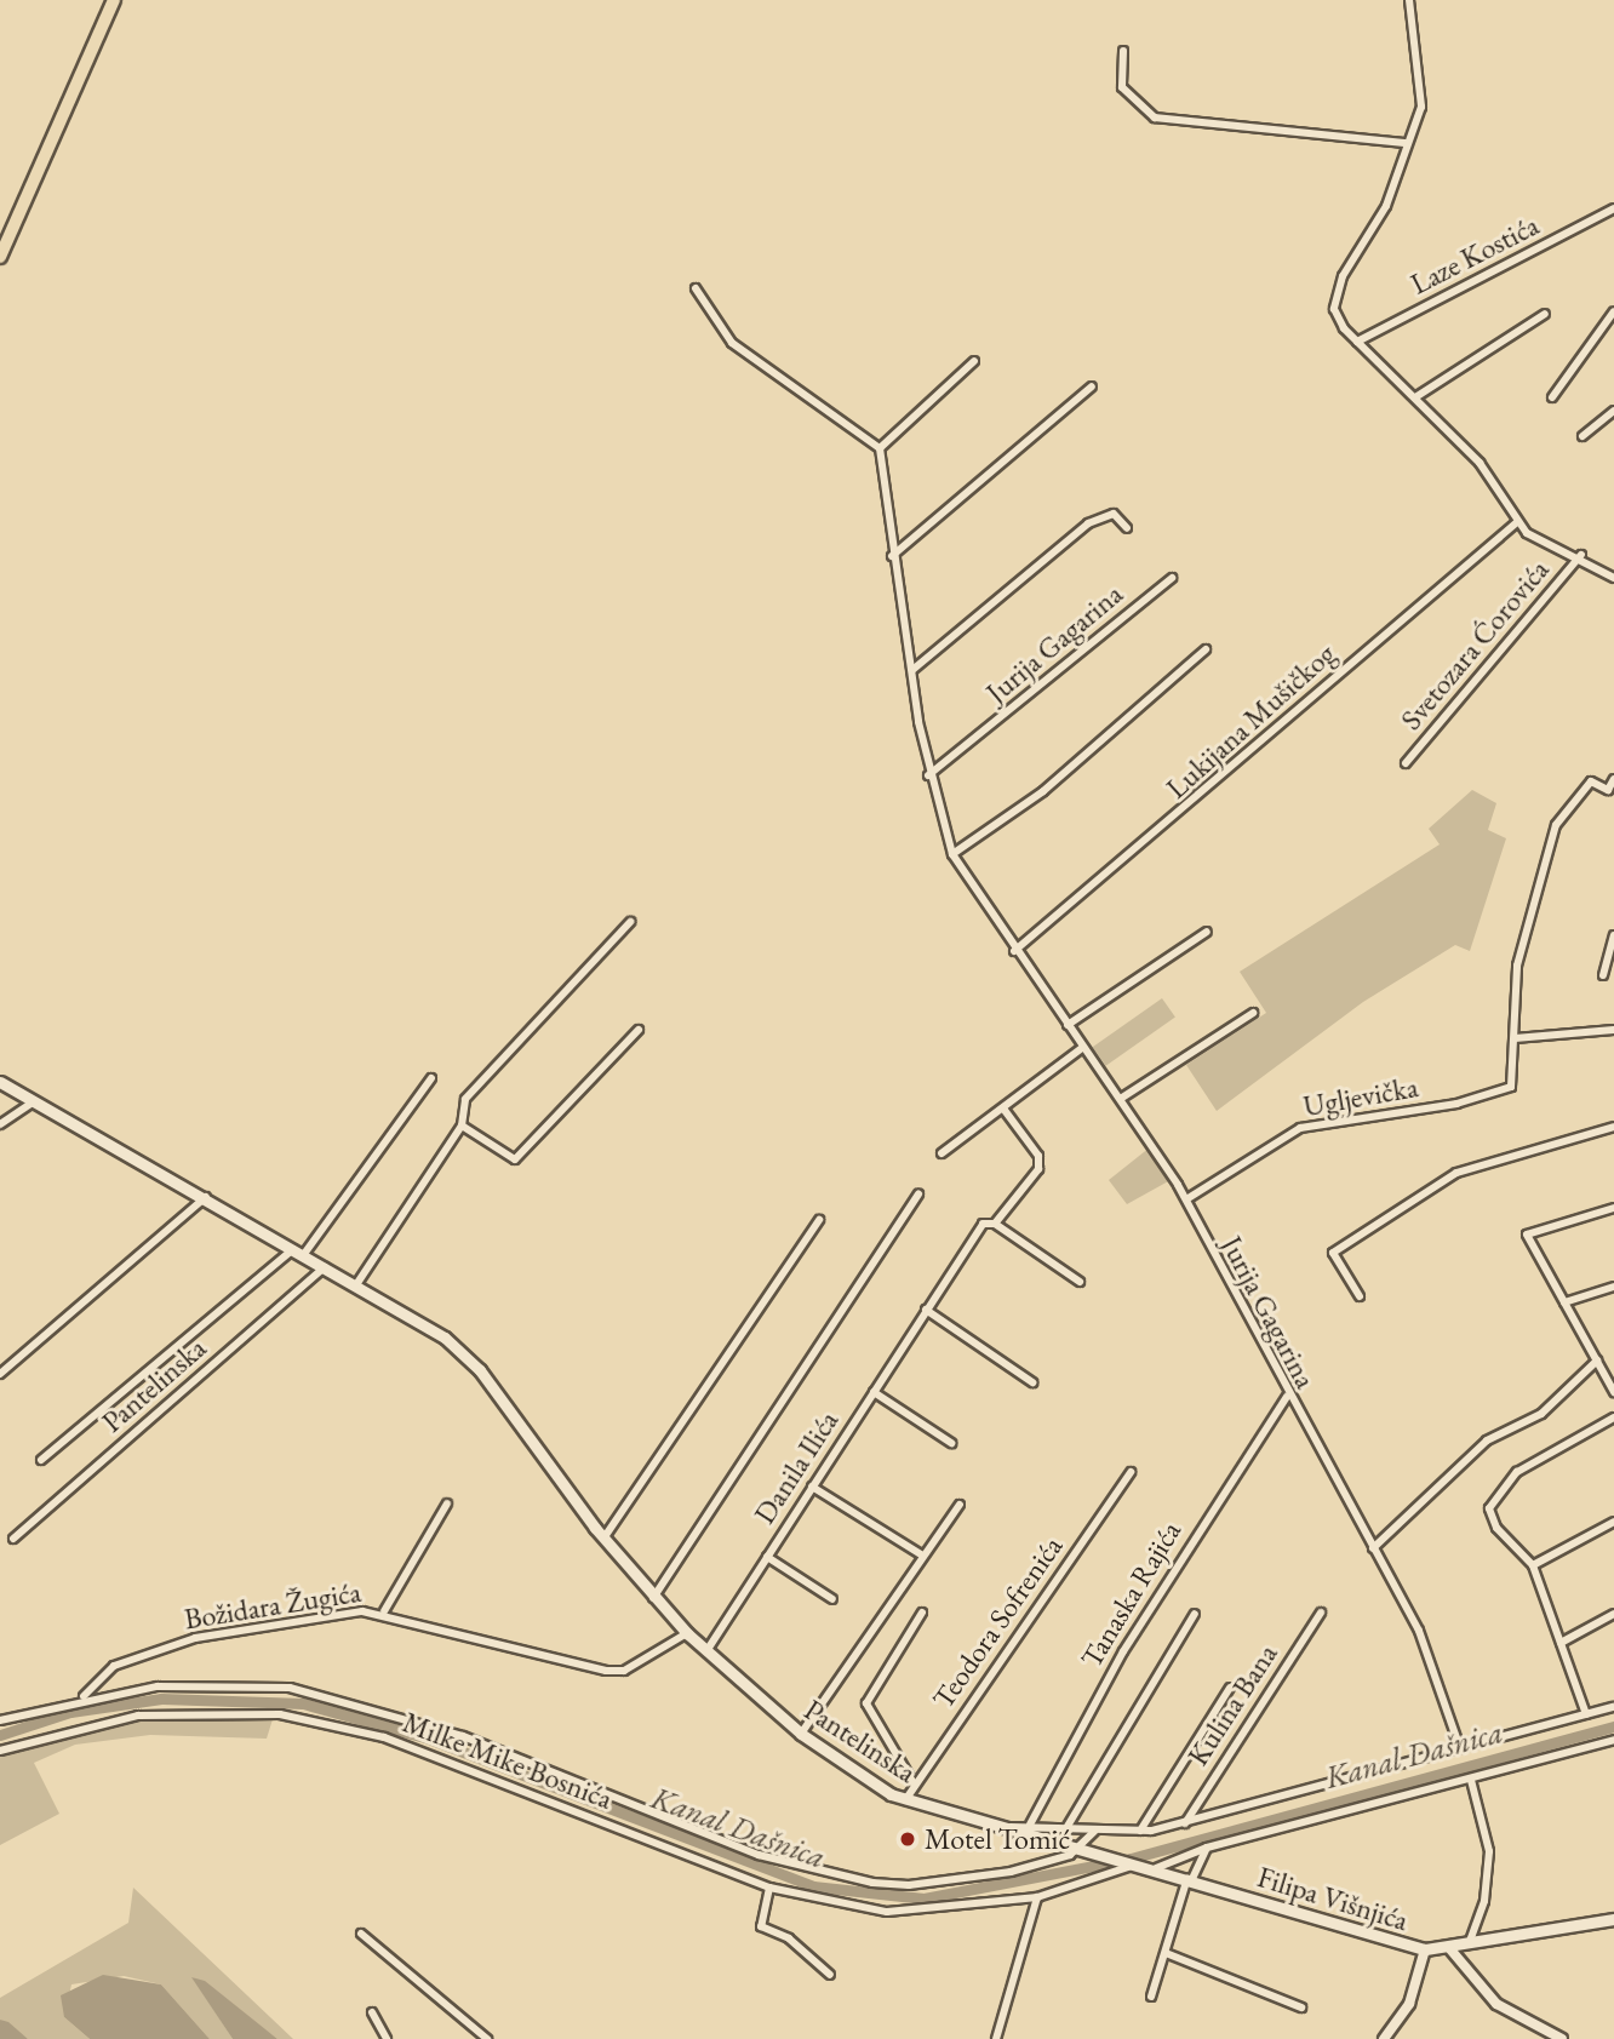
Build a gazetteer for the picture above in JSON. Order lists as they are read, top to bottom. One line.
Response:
{"streets":{"main road":["Pantelinska","Filipa Višnjića"],"street":["Laze Kostića","Jurija Gagarina","Svetozara Ćorovića","Lukijana Mušičkog","Ugljevička","Danila Ilića","Tanaska Rajića","Božidara Žugića","Teodora Sofrenića","Kulina Bana","Milke Mike Bosnića"]},"crossings":[["Laze Kostića","Svetozara Ćorovića"],["Jurija Gagarina","Lukijana Mušičkog"],["Jurija Gagarina","Ugljevička"],["Jurija Gagarina","Tanaska Rajića"],["Jurija Gagarina","Kulina Bana"],["Svetozara Ćorovića","Lukijana Mušičkog"],["Pantelinska","Danila Ilića"],["Pantelinska","Božidara Žugića"],["Pantelinska","Teodora Sofrenića"],["Pantelinska","Kulina Bana"],["Pantelinska","Milke Mike Bosnića"],["Pantelinska","Filipa Višnjića"],["Tanaska Rajića","Kulina Bana"],["Milke Mike Bosnića","Filipa Višnjića"]],"water":["Kanal Dašnica"],"places":["Motel Tomić"]}
